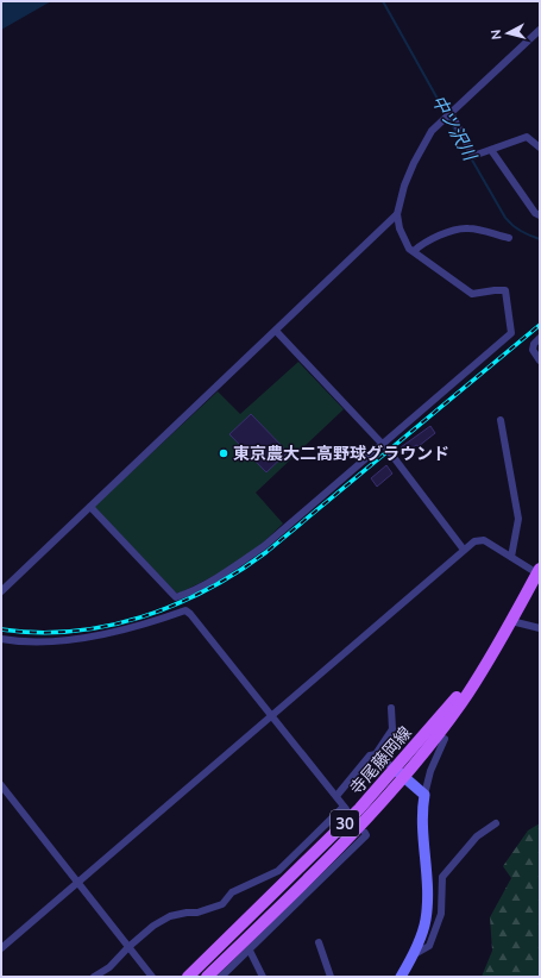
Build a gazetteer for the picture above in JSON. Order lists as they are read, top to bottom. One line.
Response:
{"streets":{"main road":["寺尾藤岡線","30"]},"water":["中ツ沢川"],"places":["東京農大二高野球グラウンド"],"north":"left"}
